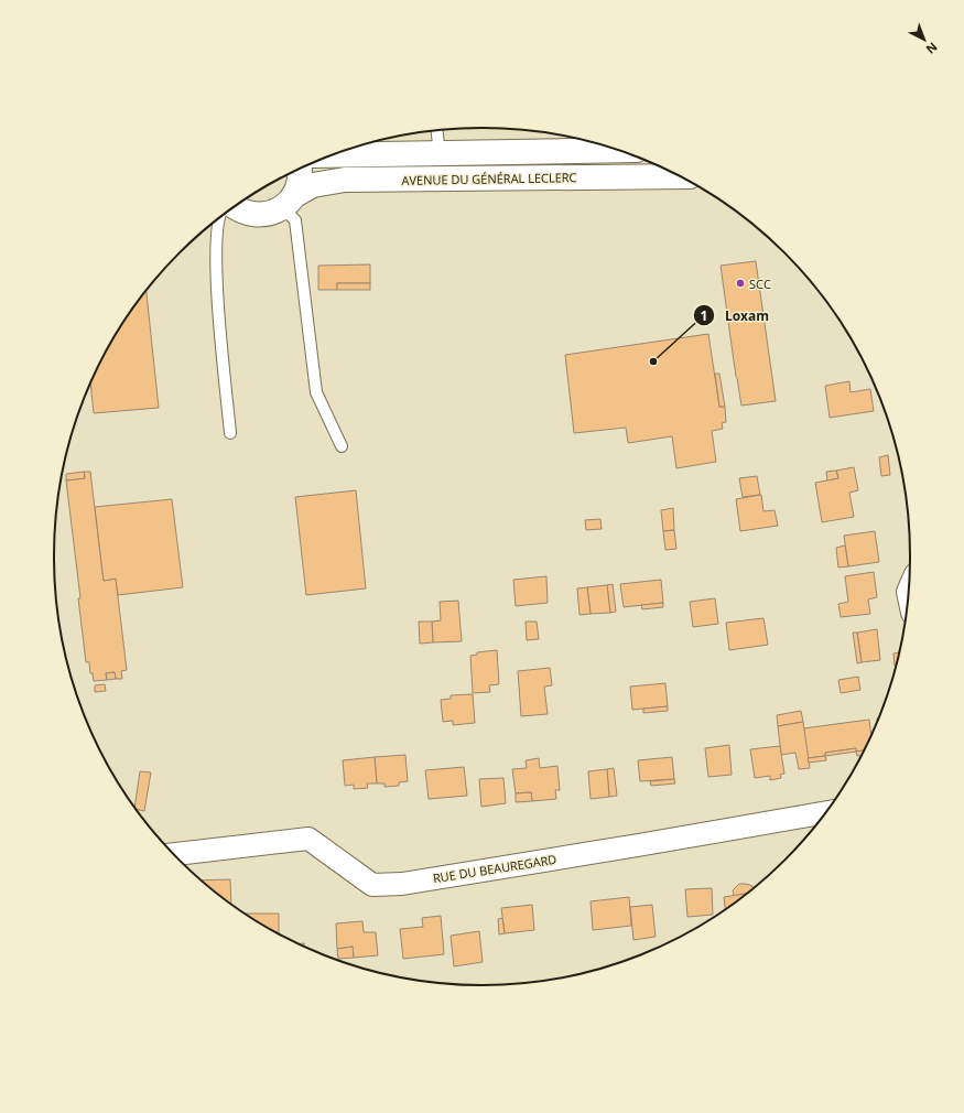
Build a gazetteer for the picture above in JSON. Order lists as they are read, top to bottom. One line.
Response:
{"streets":{"main road":["AVENUE DU GÉNÉRAL LECLERC"],"street":["RUE DU BEAUREGARD"]},"places":["SCC","Loxam"],"north":"bottom right"}
